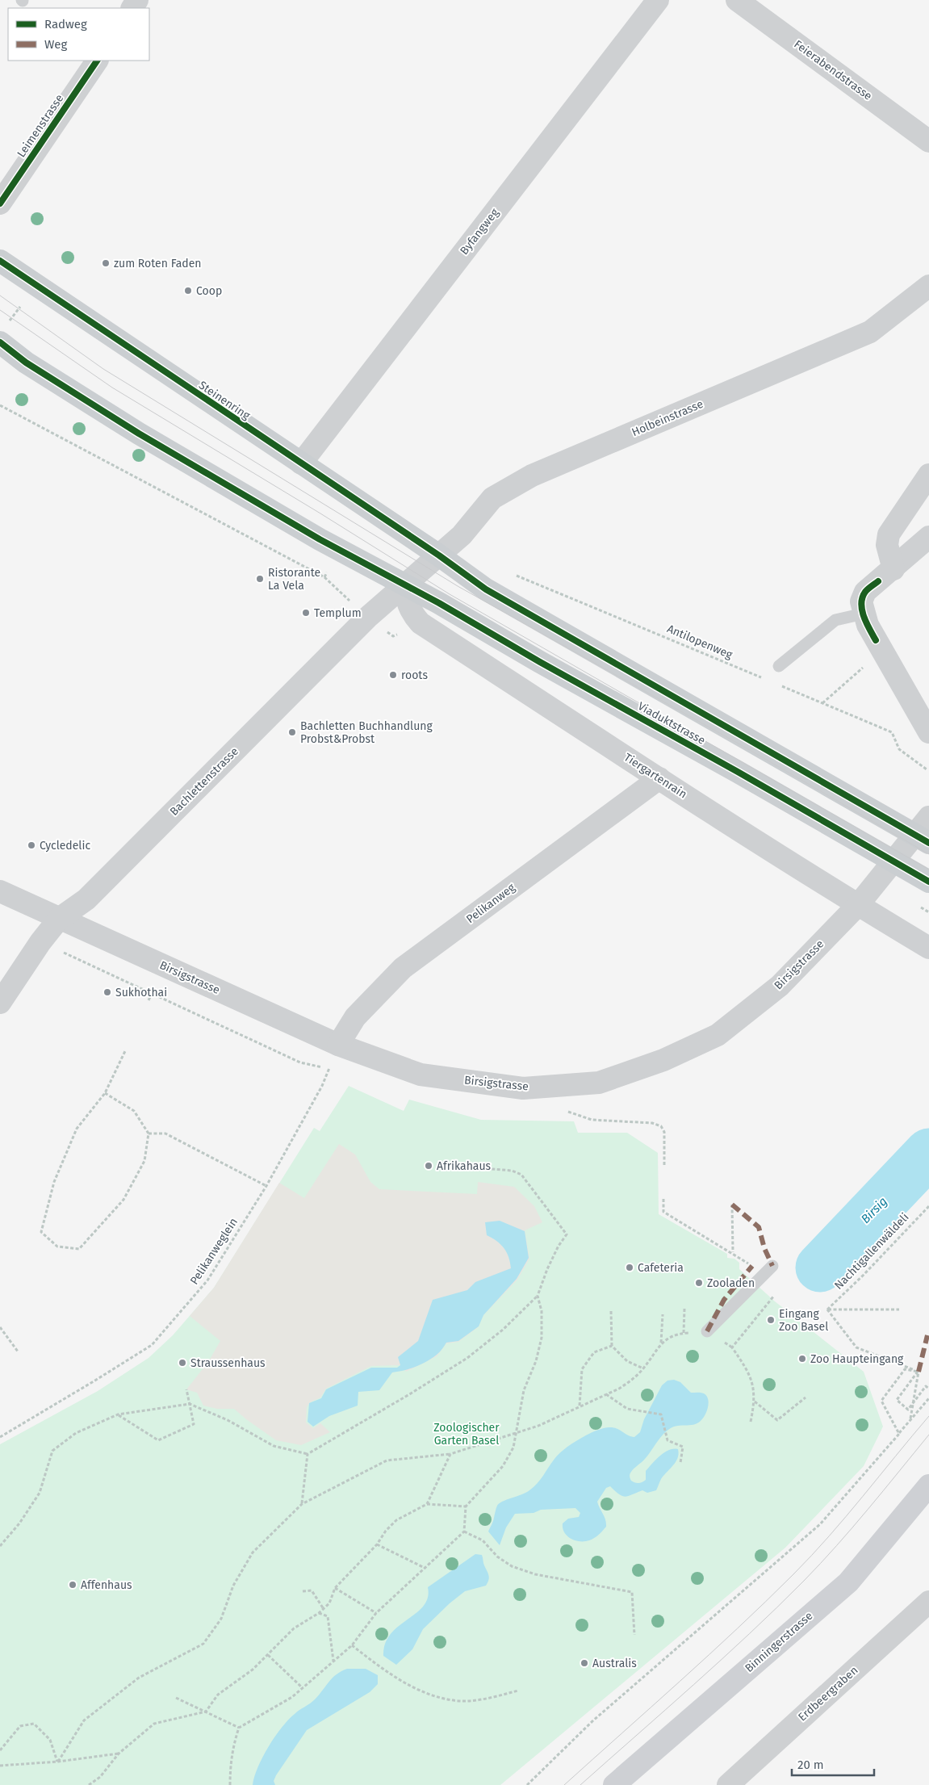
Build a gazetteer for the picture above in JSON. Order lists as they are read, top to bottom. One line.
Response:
{"streets":{"main road":["Steinenring","Viaduktstrasse","Binningerstrasse"],"street":["Feierabendstrasse","Leimenstrasse","Byfangweg","Holbeinstrasse","Tiergartenrain","Bachlettenstrasse","Pelikanweg","Birsigstrasse","Erdbeergraben"],"path":["Antilopenweg","Pelikanweglein","Nachtigallenwäldeli"]},"crossings":[["Byfangweg","Steinenring"],["Steinenring","Holbeinstrasse"],["Holbeinstrasse","Bachlettenstrasse"],["Viaduktstrasse","Tiergartenrain"],["Viaduktstrasse","Bachlettenstrasse"],["Tiergartenrain","Bachlettenstrasse"],["Tiergartenrain","Pelikanweg"],["Tiergartenrain","Birsigstrasse"],["Bachlettenstrasse","Birsigstrasse"],["Pelikanweg","Birsigstrasse"],["Pelikanweg","Pelikanweglein"],["Birsigstrasse","Pelikanweglein"]],"water":["Birsig"],"parks":["Zoologischer Garten Basel"],"places":["zum Roten Faden","Coop","Ristorante La Vela","Templum","roots","Bachletten Buchhandlung Probst&Probst","Cycledelic","Sukhothai","Afrikahaus","Cafeteria","Zooladen","Eingang Zoo Basel","Zoo Haupteingang","Straussenhaus","Affenhaus","Australis"],"legend":["Radweg","Weg"],"scale_bar":"20 m"}
